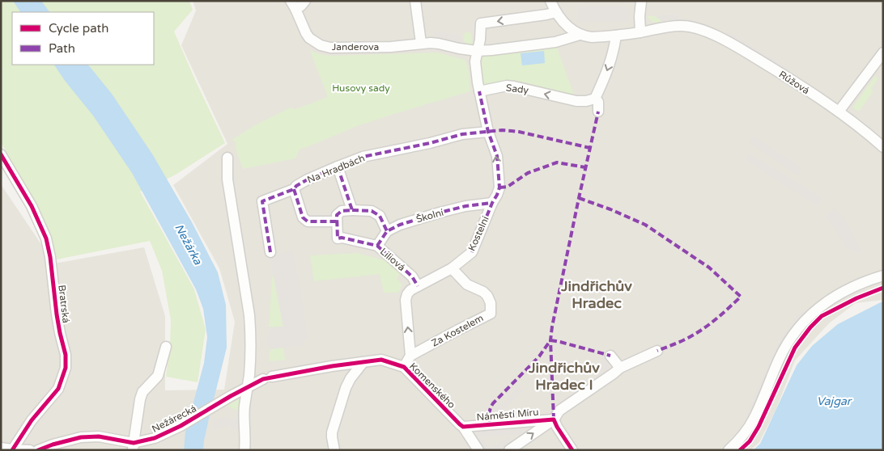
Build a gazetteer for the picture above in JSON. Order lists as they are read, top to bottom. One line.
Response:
{"streets":{"street":["Janderova","Růžová","Sady","Na Hradbách","Školní","Kostelní","Liliová","Bratrská","Za Kostelem","Komenského","Náměstí Míru","Nežárecká"]},"crossings":[["Janderova","Růžová"],["Sady","Kostelní"],["Na Hradbách","Kostelní"],["Školní","Kostelní"],["Kostelní","Liliová"],["Kostelní","Za Kostelem"],["Komenského","Náměstí Míru"],["Komenského","Nežárecká"]],"one_way":["Sady","Kostelní"],"districts":["Jindřichův Hradec","Jindřichův Hradec I"],"water":["Nežárka","Vajgar"],"parks":["Husovy sady"],"legend":["Cycle path","Path"]}
